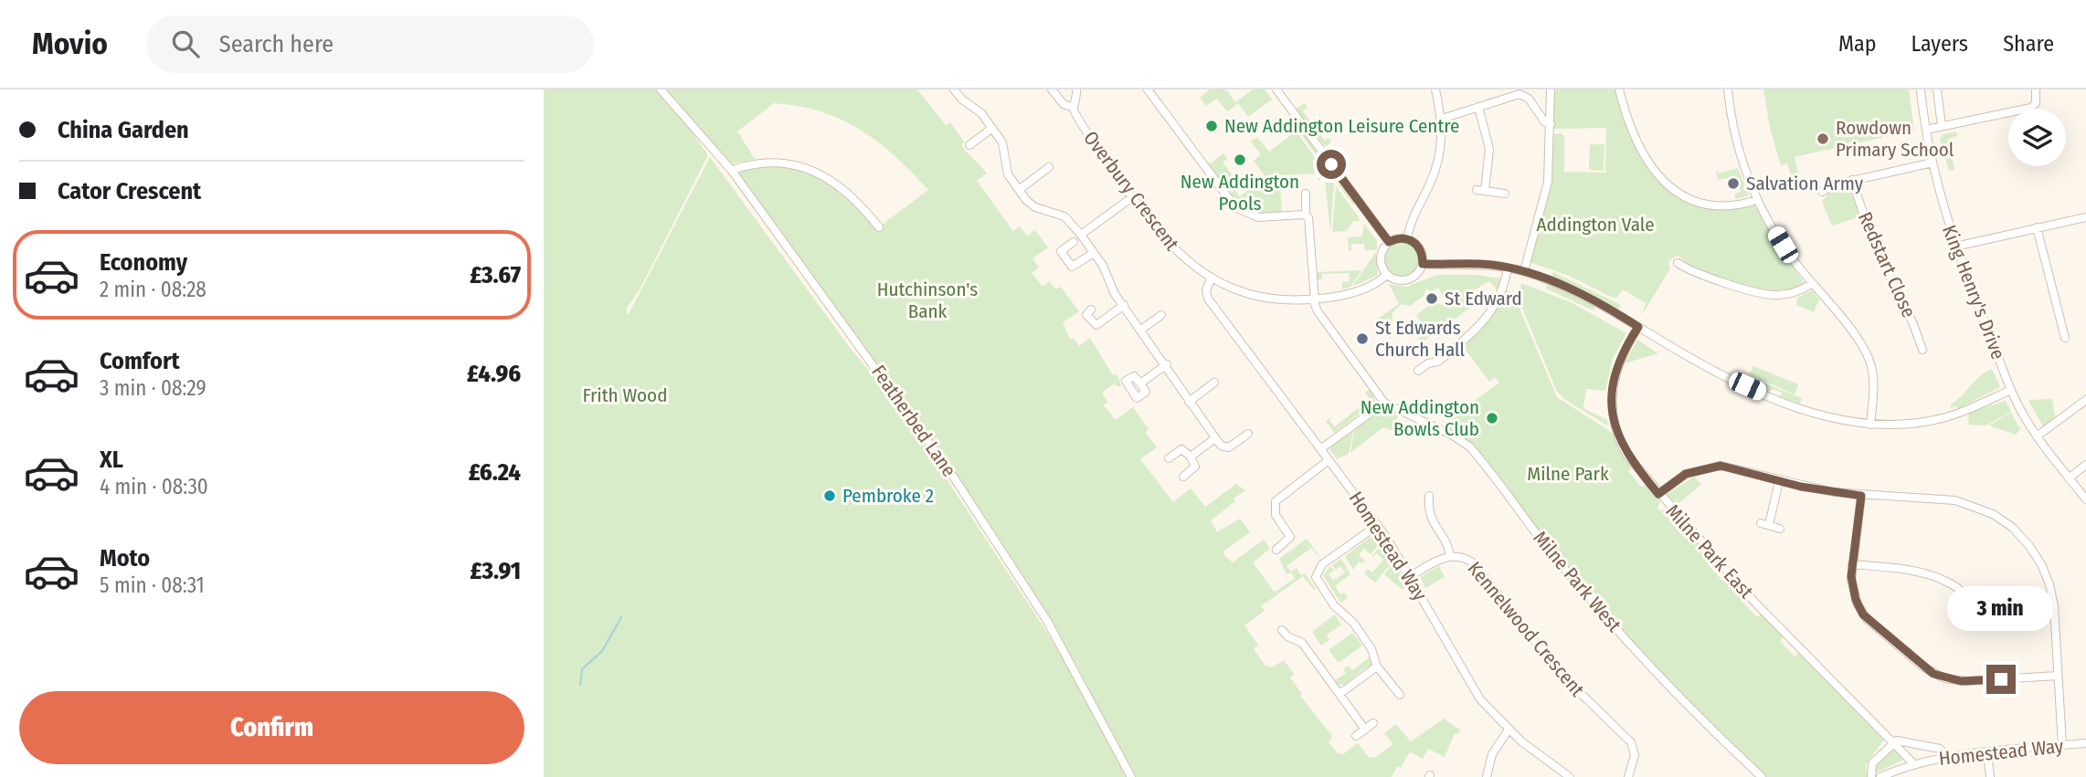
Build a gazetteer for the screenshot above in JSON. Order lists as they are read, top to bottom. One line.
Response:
{"streets":{"street":["Overbury Crescent","Redstart Close","King Henry's Drive","Featherbed Lane","Homestead Way","Milne Park East","Milne Park West","Kennelwood Crescent"]},"crossings":[["Overbury Crescent","Homestead Way"],["Homestead Way","Milne Park East"],["Homestead Way","Kennelwood Crescent"]],"parks":["Addington Vale","Hutchinson's Bank","Frith Wood","Milne Park"],"places":["New Addington Leisure Centre","Rowdown Primary School","New Addington Pools","Salvation Army","St Edward","St Edwards Church Hall","New Addington Bowls Club","Pembroke 2"],"page":{"header":"Movio","search":"Search here","nav":["Map","Layers","Share"],"banner":["China Garden","Cator Crescent"],"list":[{"name":"Economy","note":"2 min · 08:28","value":"£3.67"},{"name":"Comfort","note":"3 min · 08:29","value":"£4.96"},{"name":"XL","note":"4 min · 08:30","value":"£6.24"},{"name":"Moto","note":"5 min · 08:31","value":"£3.91"}],"bubble":"3 min","buttons":"Confirm"}}
